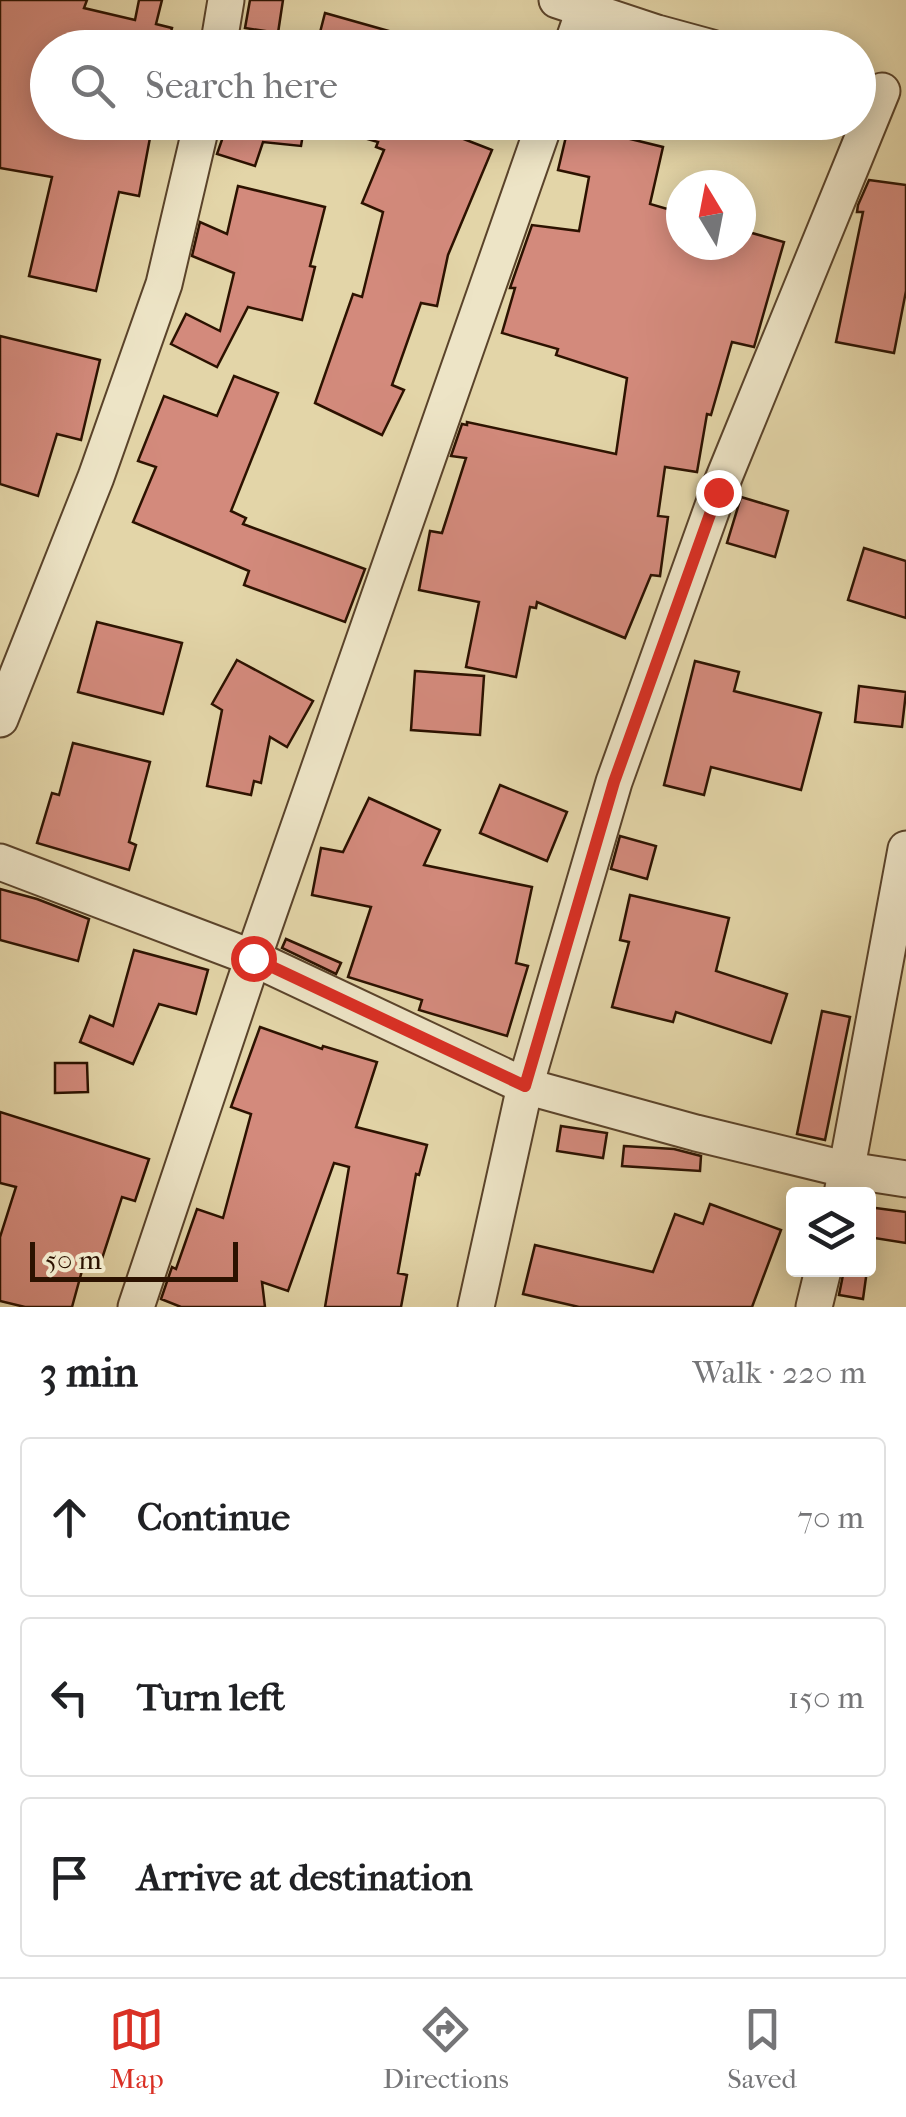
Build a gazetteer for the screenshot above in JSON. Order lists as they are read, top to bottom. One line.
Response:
{"scale_bar":"50 m","north":"top","page":{"search":"Search here","scale":"50 m","heading":["3 min","Walk · 220 m"],"list":[["Continue","70 m"],["Turn left","150 m"],"Arrive at destination"],"nav":["Map","Directions","Saved"]}}
